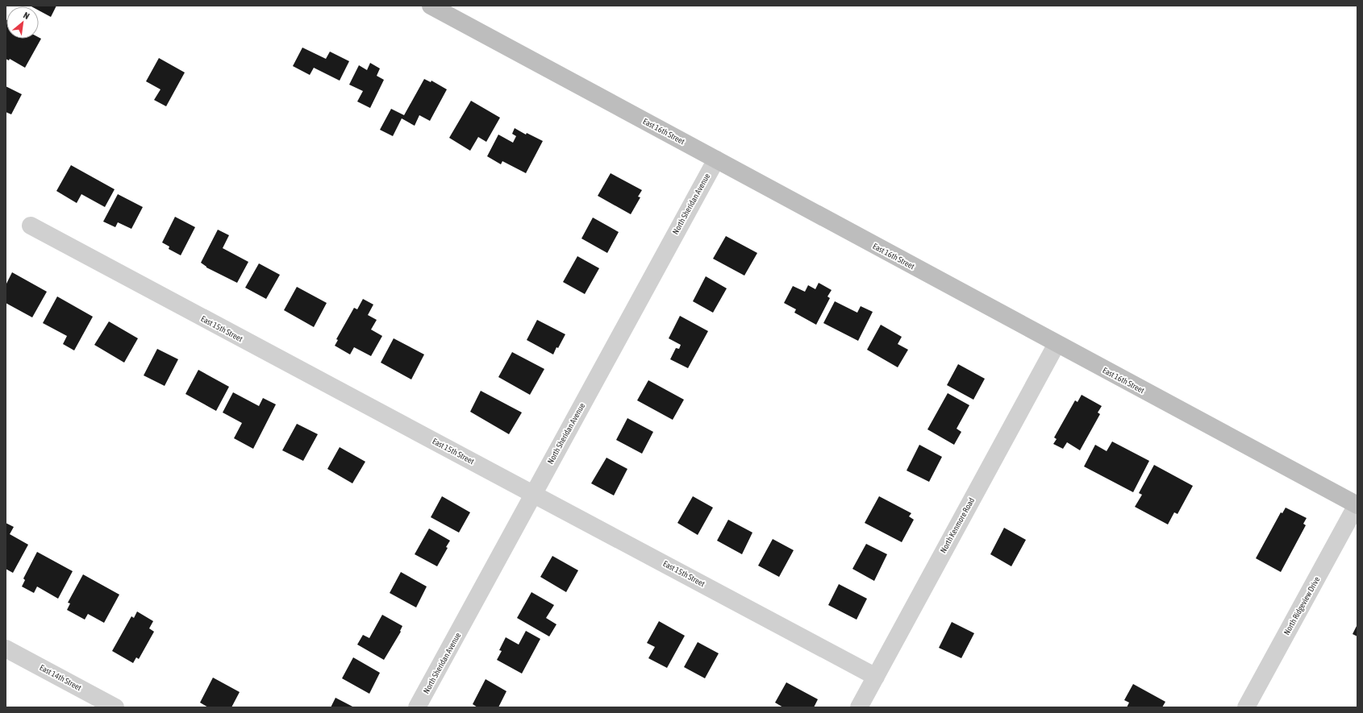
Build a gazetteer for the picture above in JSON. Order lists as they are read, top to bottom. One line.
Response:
{"streets":{"street":["East 16th Street","North Sheridan Avenue","East 15th Street","North Kenmore Road","North Ridgeview Drive","East 14th Street"]},"crossings":[["East 16th Street","North Sheridan Avenue"],["East 16th Street","North Kenmore Road"],["East 16th Street","North Ridgeview Drive"],["North Sheridan Avenue","East 15th Street"],["East 15th Street","North Kenmore Road"]],"north":"top right"}
